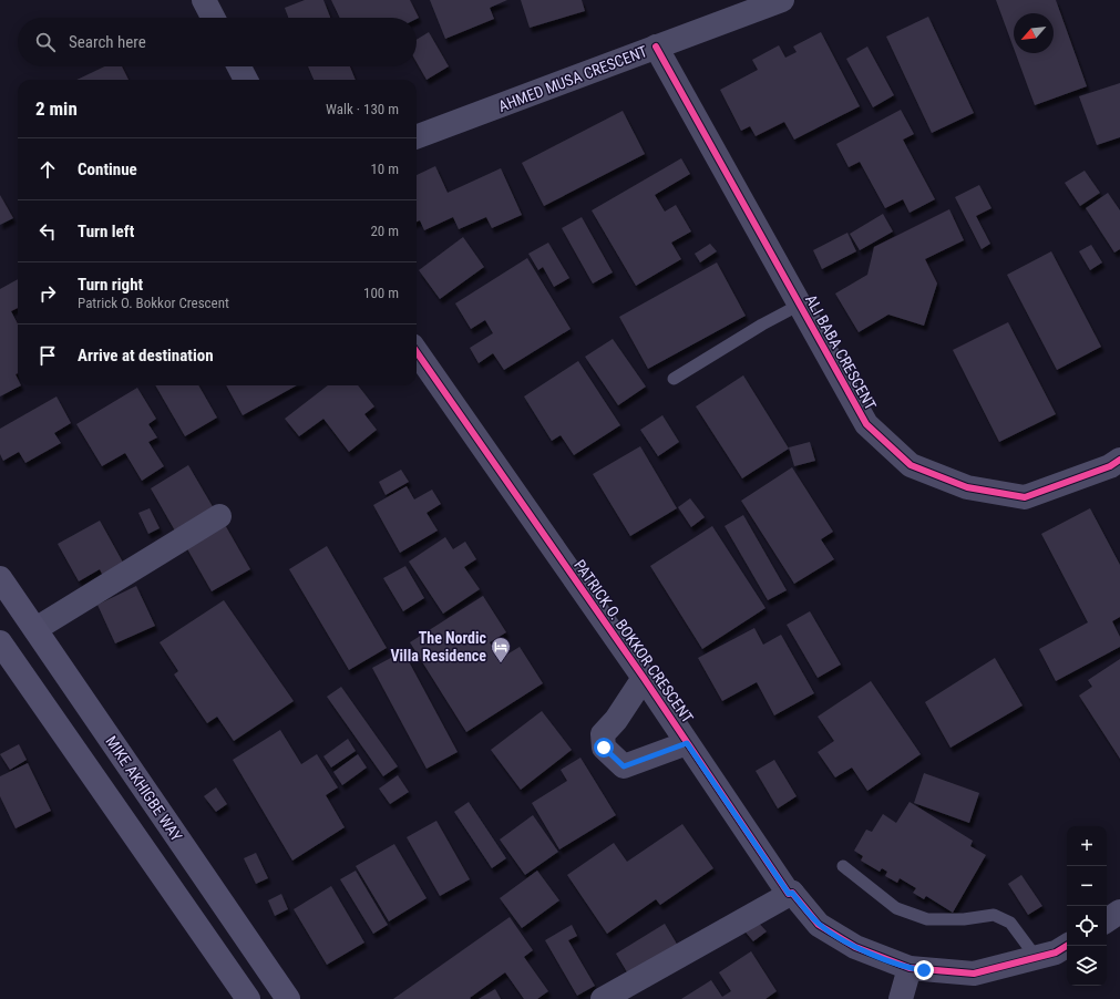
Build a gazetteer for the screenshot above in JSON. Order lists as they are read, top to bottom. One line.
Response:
{"streets":{"street":["AHMED MUSA CRESCENT","ALI BABA CRESCENT","PATRICK O. BOKKOR CRESCENT","MIKE AKHIGBE WAY"]},"crossings":[["AHMED MUSA CRESCENT","ALI BABA CRESCENT"]],"places":{"hotel":["The Nordic Villa Residence"]},"north":"bottom left","page":{"search":"Search here","heading":["2 min","Walk · 130 m"],"list":[["Continue","10 m"],["Turn left","20 m"],["Turn right","Patrick O. Bokkor Crescent","100 m"],"Arrive at destination"],"map_buttons":["+","−"]}}
